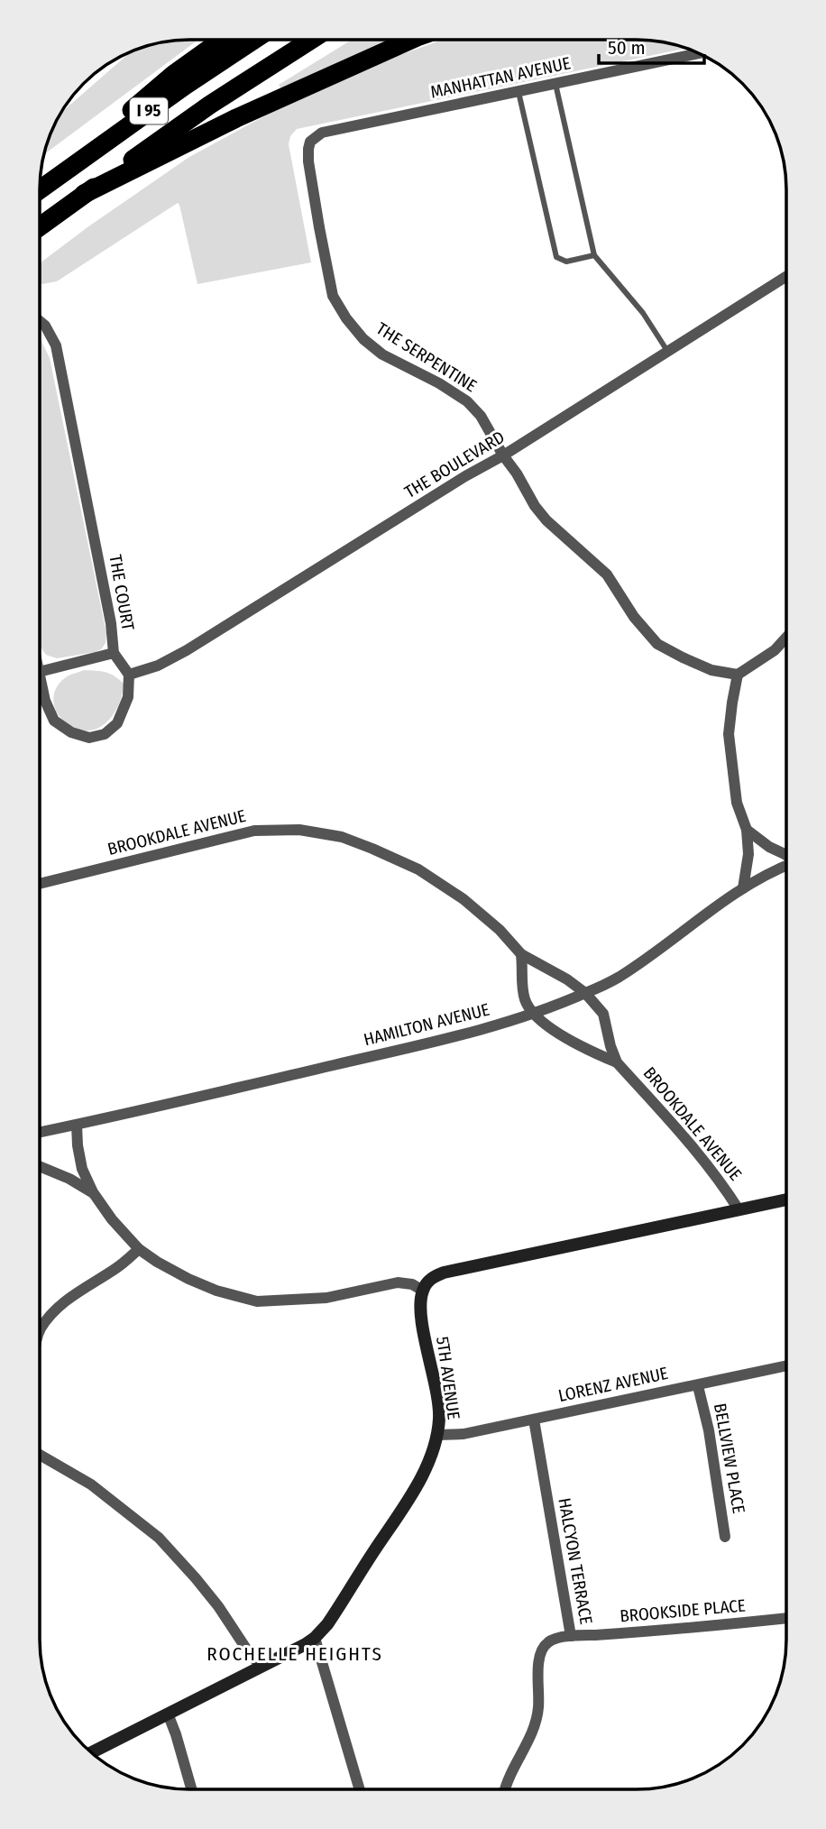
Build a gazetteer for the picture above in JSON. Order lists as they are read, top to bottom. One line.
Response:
{"streets":{"highway":["I 95"],"street":["MANHATTAN AVENUE","THE SERPENTINE","THE BOULEVARD","THE COURT","BROOKDALE AVENUE","HAMILTON AVENUE","5TH AVENUE","LORENZ AVENUE","BELLVIEW PLACE","HALCYON TERRACE","BROOKSIDE PLACE"]},"crossings":[["MANHATTAN AVENUE","THE SERPENTINE"],["THE SERPENTINE","THE BOULEVARD"],["THE BOULEVARD","THE COURT"],["BROOKDALE AVENUE","HAMILTON AVENUE"],["5TH AVENUE","LORENZ AVENUE"],["LORENZ AVENUE","BELLVIEW PLACE"],["LORENZ AVENUE","HALCYON TERRACE"],["HALCYON TERRACE","BROOKSIDE PLACE"]],"districts":["ROCHELLE HEIGHTS"],"scale_bar":"50 m"}
